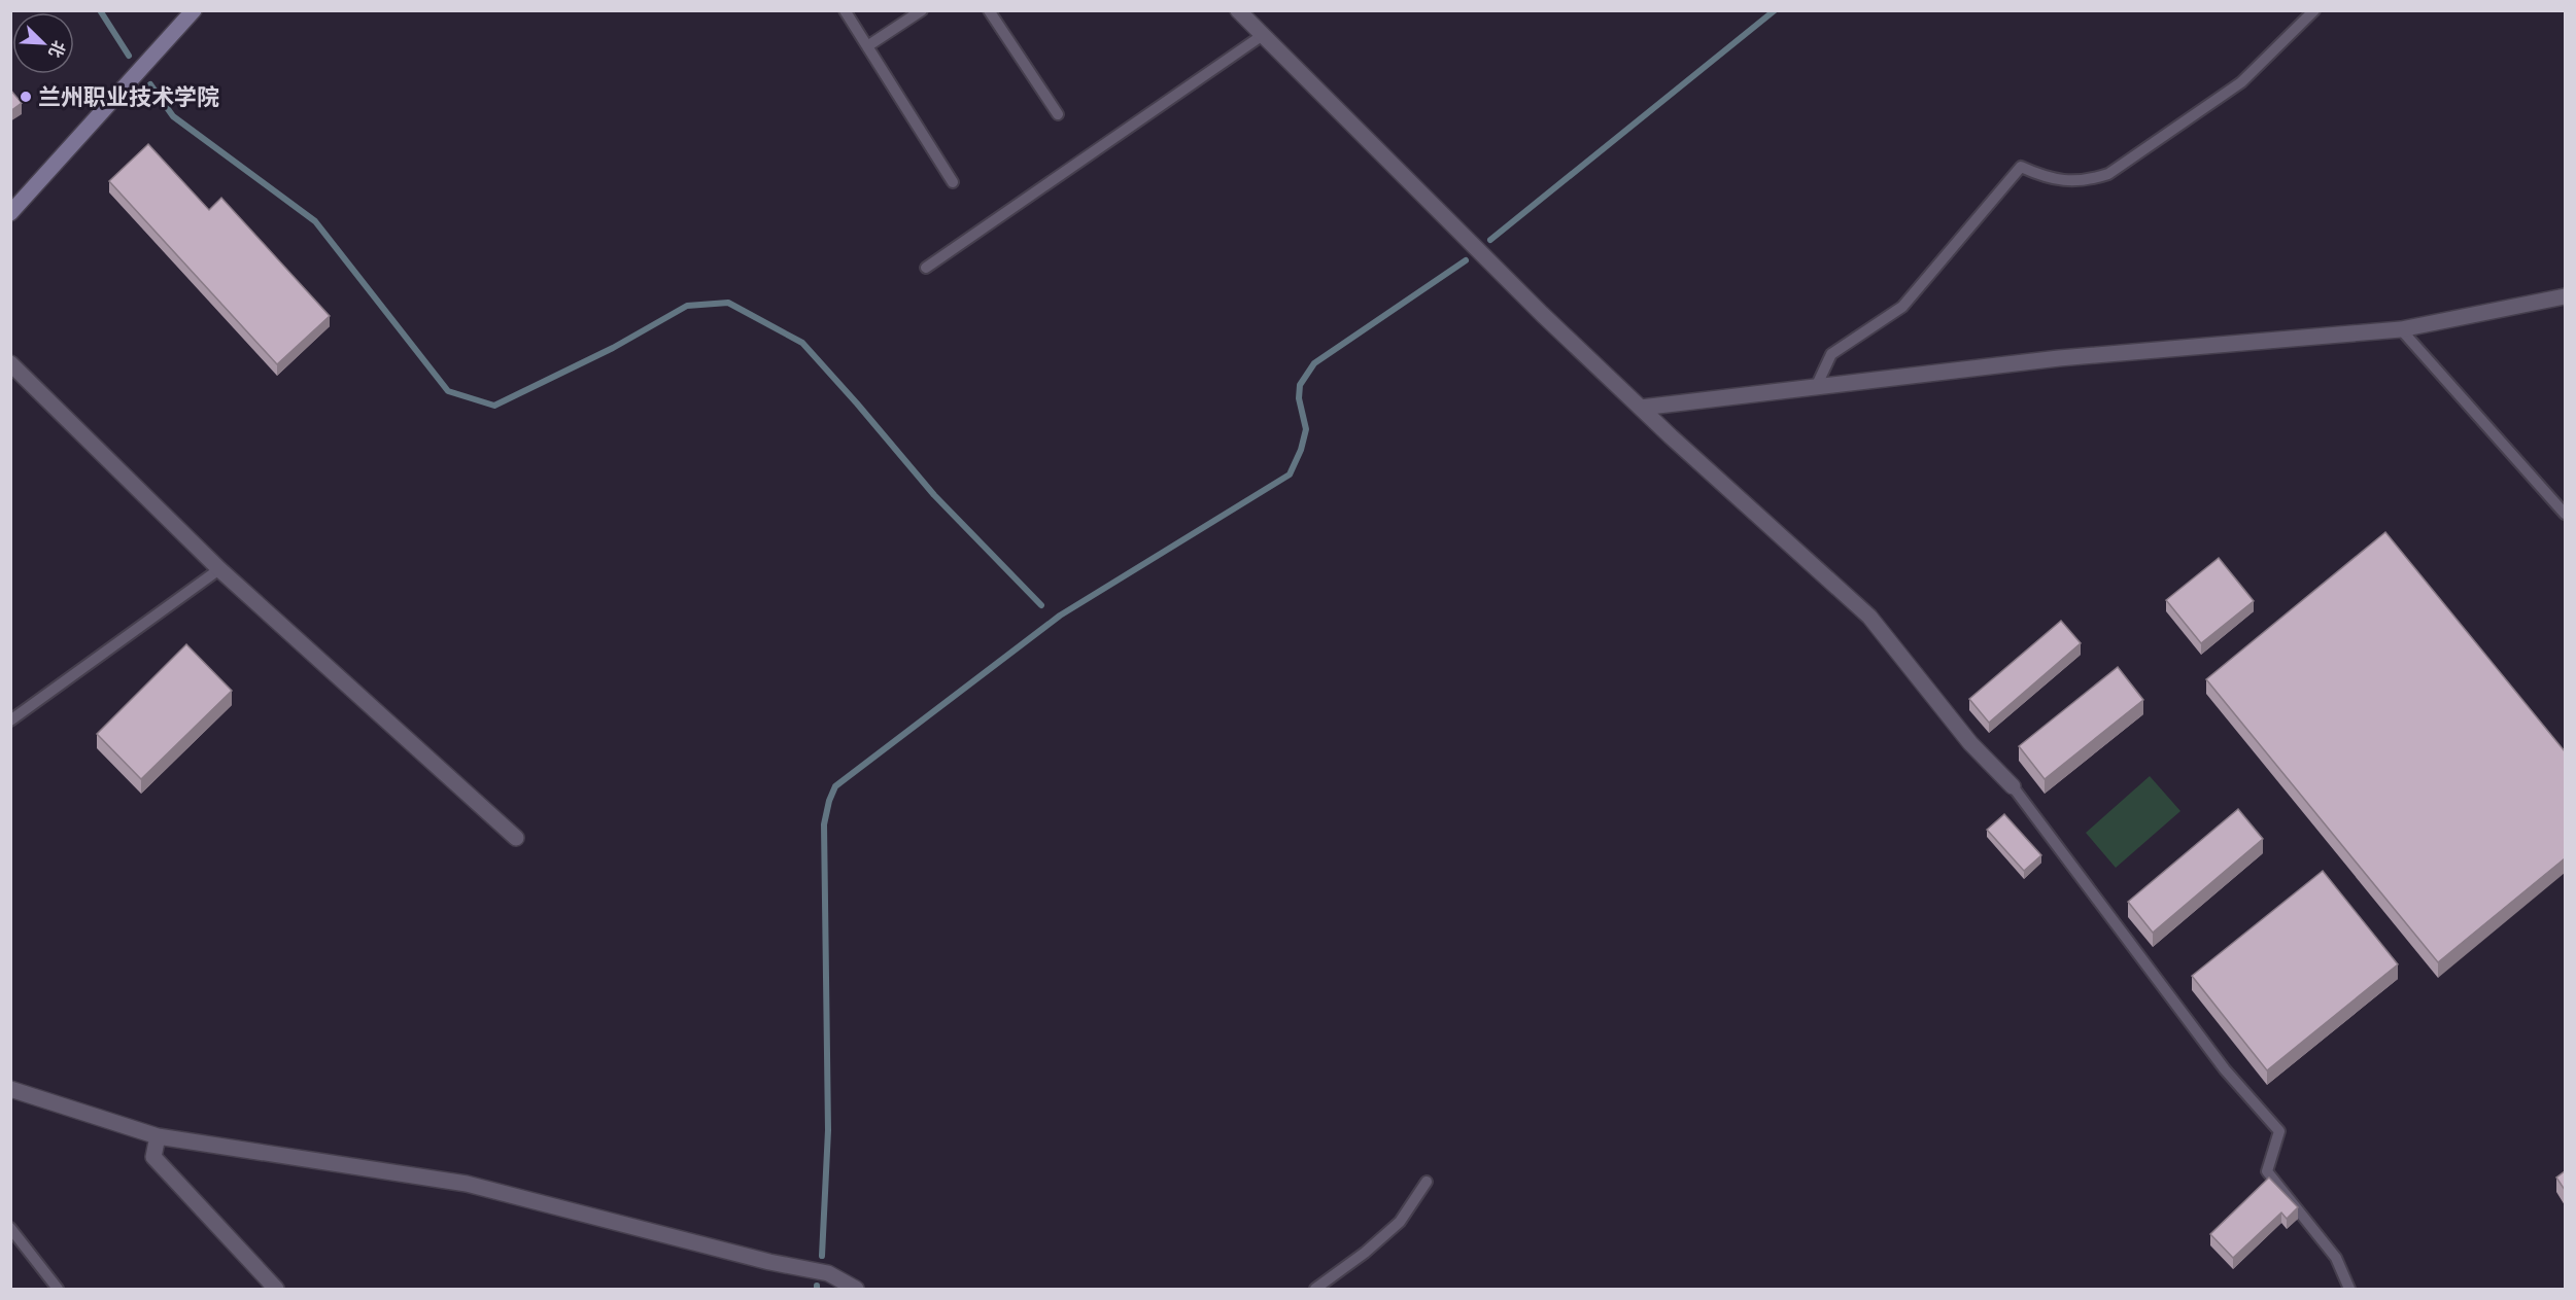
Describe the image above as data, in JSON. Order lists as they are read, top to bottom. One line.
{"places":["兰州职业技术学院"],"north":"bottom right"}
